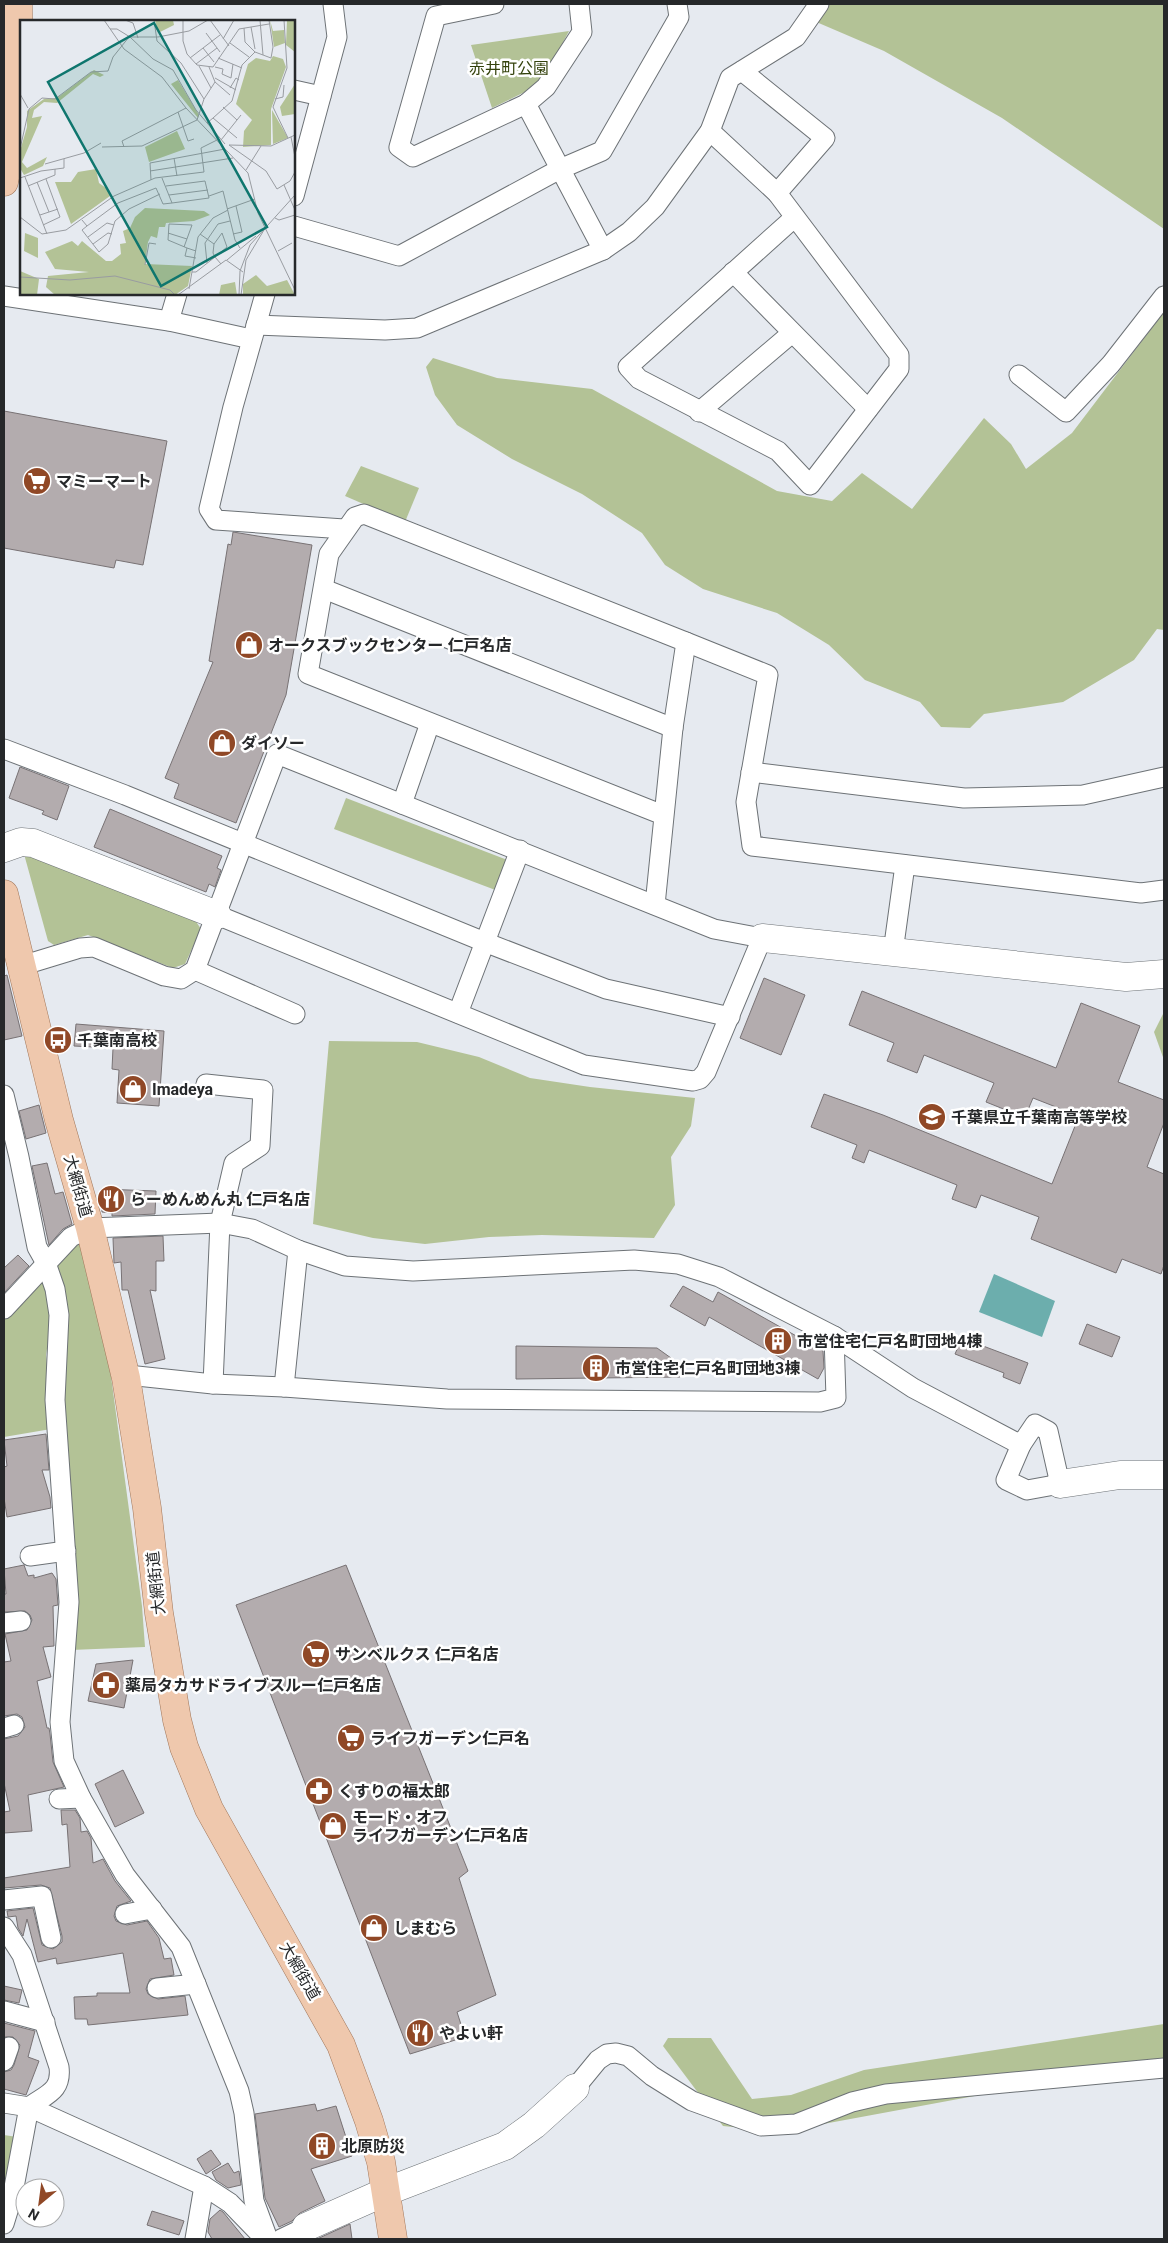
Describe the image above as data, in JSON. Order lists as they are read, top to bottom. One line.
{"streets":{"main road":["大網街道"]},"parks":["赤井町公園"],"places":{"supermarket":["マミーマート","サンベルクス 仁戸名店","ライフガーデン仁戸名"],"shop":["オークスブックセンター 仁戸名店","ダイソー","Imadeya","モード・オフ ライフガーデン仁戸名店","しまむら"],"bus stop":["千葉南高校"],"school or university":["千葉県立千葉南高等学校"],"restaurant":["らーめんめん丸 仁戸名店","やよい軒"],"building":["市営住宅仁戸名町団地4棟","市営住宅仁戸名町団地3棟","北原防災"],"pharmacy":["薬局タカサドライブスルー仁戸名店","くすりの福太郎"]},"north":"bottom left"}
